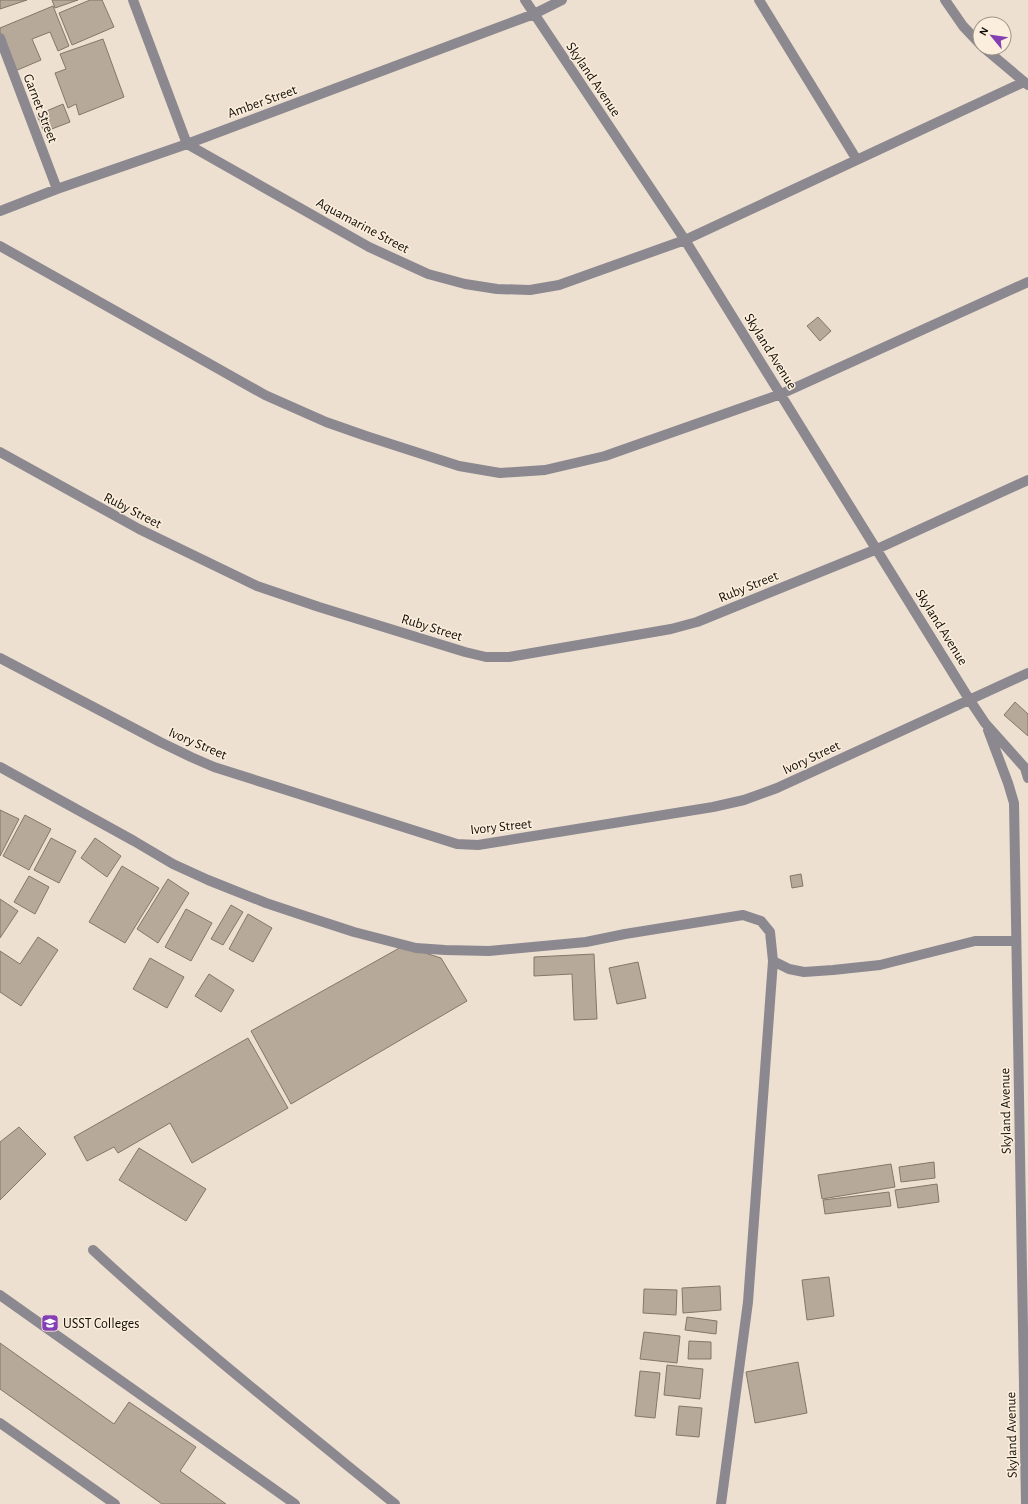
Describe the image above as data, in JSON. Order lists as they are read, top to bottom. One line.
{"streets":{"street":["Skyland Avenue","Amber Street","Garnet Street","Aquamarine Street","Ruby Street","Ivory Street"]},"crossings":[["Skyland Avenue","Amber Street"],["Skyland Avenue","Aquamarine Street"],["Skyland Avenue","Ruby Street"],["Skyland Avenue","Ivory Street"],["Amber Street","Garnet Street"],["Amber Street","Aquamarine Street"]],"places":{"school or university":["USST Colleges"]},"north":"top left"}
